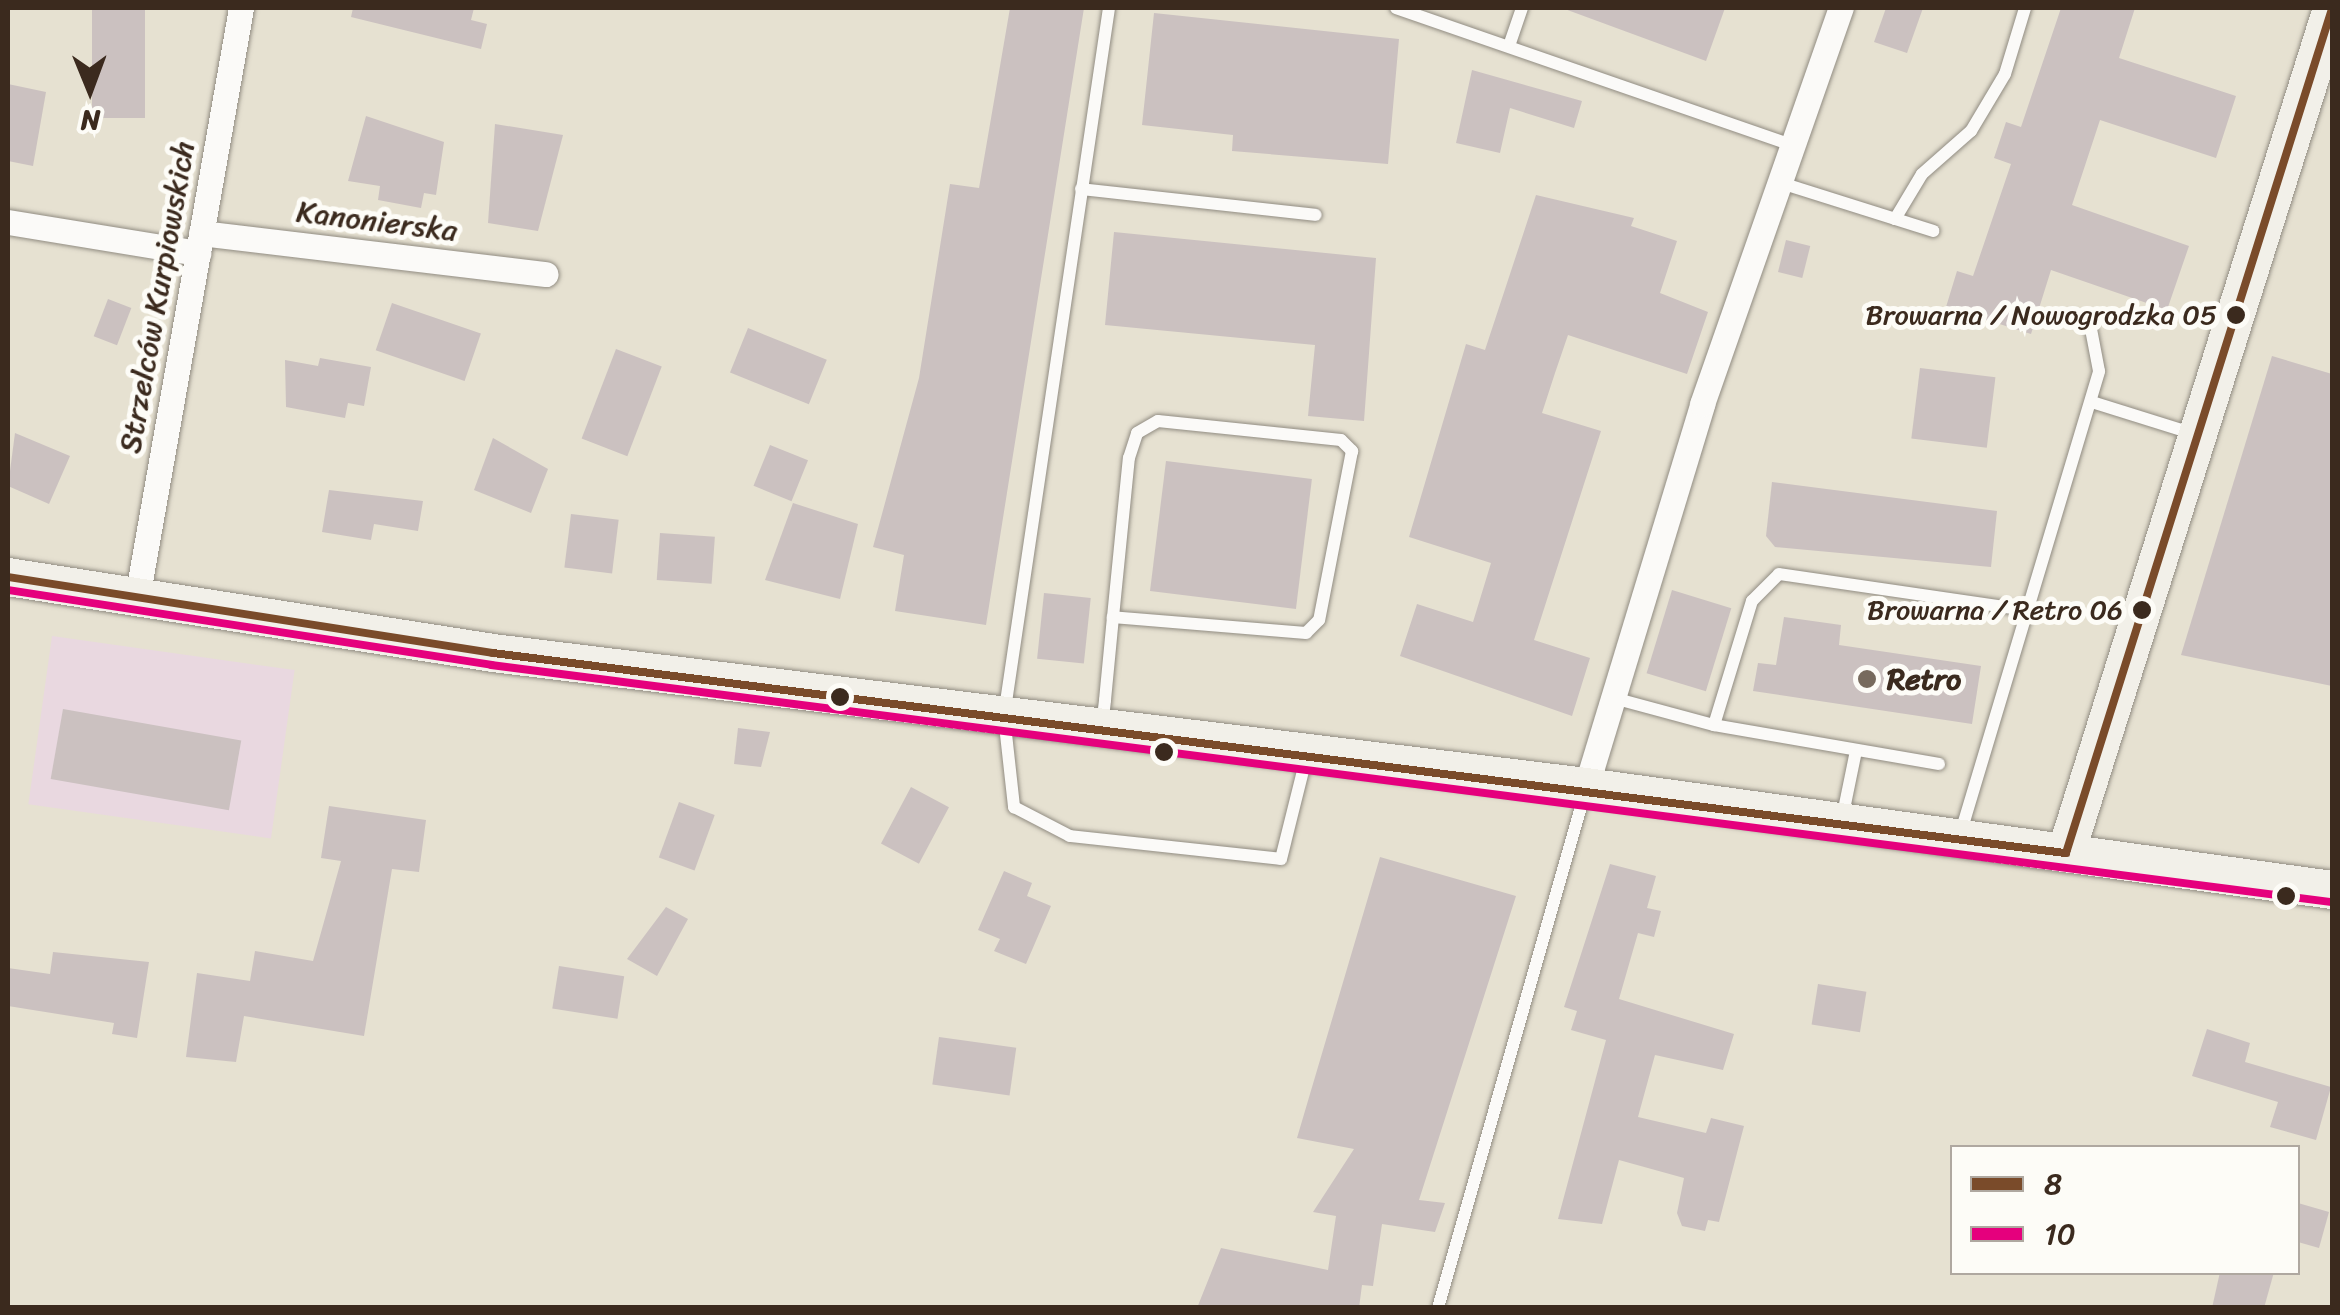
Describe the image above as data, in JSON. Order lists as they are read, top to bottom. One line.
{"streets":{"street":["Kanonierska","Strzelców Kurpiowskich"]},"crossings":[["Kanonierska","Strzelców Kurpiowskich"]],"places":["Browarna / Nowogrodzka 05","Browarna / Retro 06","Retro"],"lines":["transit line 8","transit line 10"],"legend":["8","10"],"north":"bottom"}
